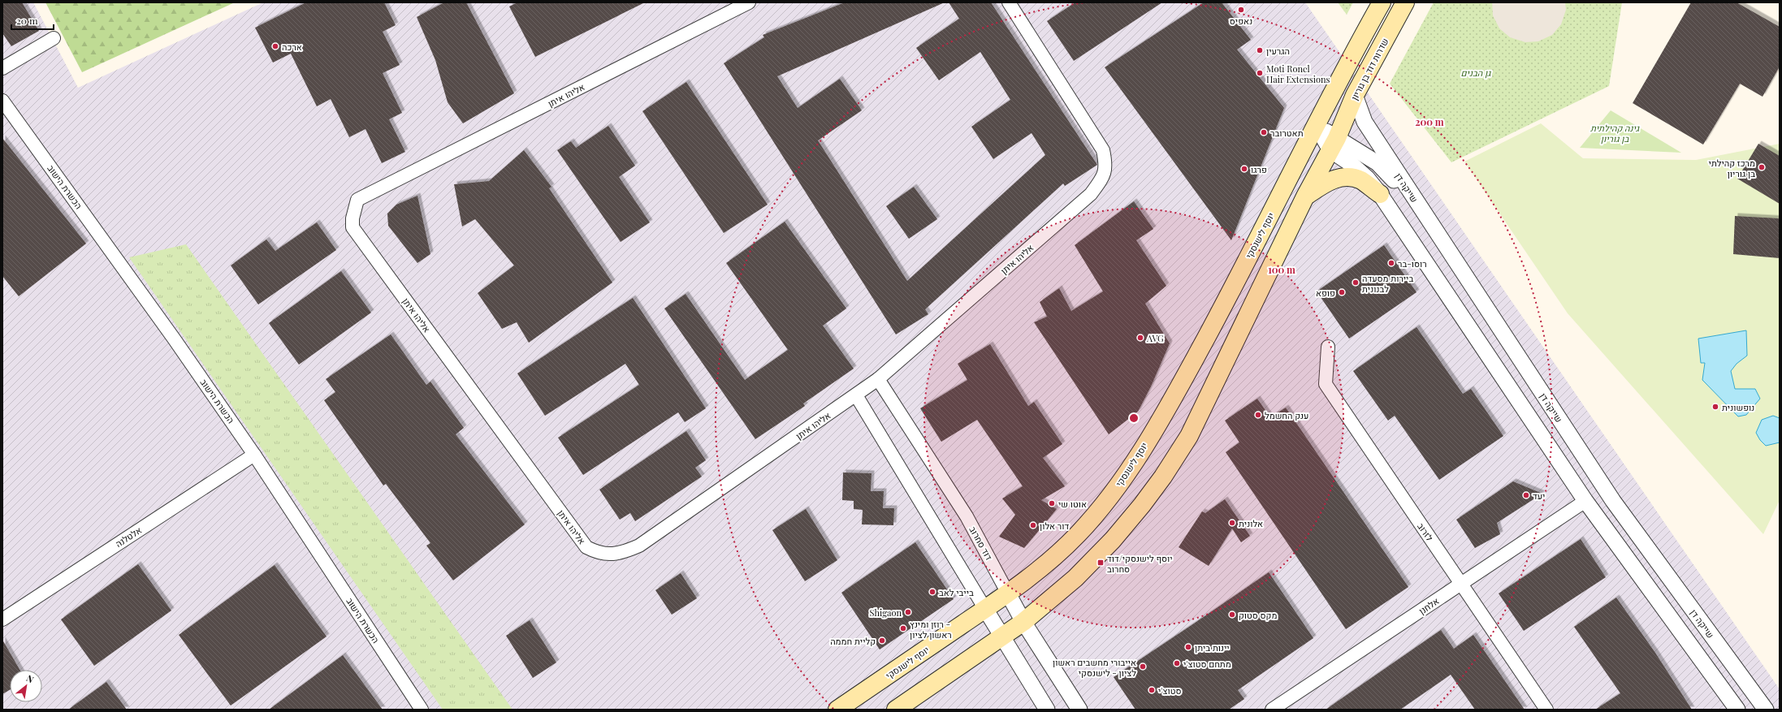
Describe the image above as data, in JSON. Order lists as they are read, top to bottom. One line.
{"streets":{"main road":["שדרות דוד בן גוריון","יוסף לישנסקי"],"street":["אליהו איתן","הכשרת הישוב","שייקה דן","לזרוב","אלטלנה","דוד סחרוב","אלחנן"]},"crossings":[["שדרות דוד בן גוריון","שייקה דן"],["אליהו איתן","דוד סחרוב"],["הכשרת הישוב","אלטלנה"],["יוסף לישנסקי","דוד סחרוב"],["לזרוב","אלחנן"]],"parks":["גן הבנים","גינה קהילתית בן גוריון"],"places":{"other":["נאפיס","ארכה","הגרעין","Moti Ronel Hair Extensions","תאטרובר","מרכז קהילתי בן גוריון","פרגו","רוסו-בר","ביירות מסעדה לבנונית","פופא","AVG","נופשונית","ענק החשמל","יעד","אוטו שי","אלונית","דור אלון","בייבי לאב","Shigaon","מקס סטוק","רוזן ומינץ - ראשון לציון","קליית חממה","יינות ביתן","מתחם סטוצ'י","אייבורי מחשבים ראשון לציון - לישנסקי","סטוצ'י"],"transit":["יוסף לישנסקי/דוד סחרוב"]},"scale_bar":"20 m","north":"top right","rings":["200 m","100 m"]}
